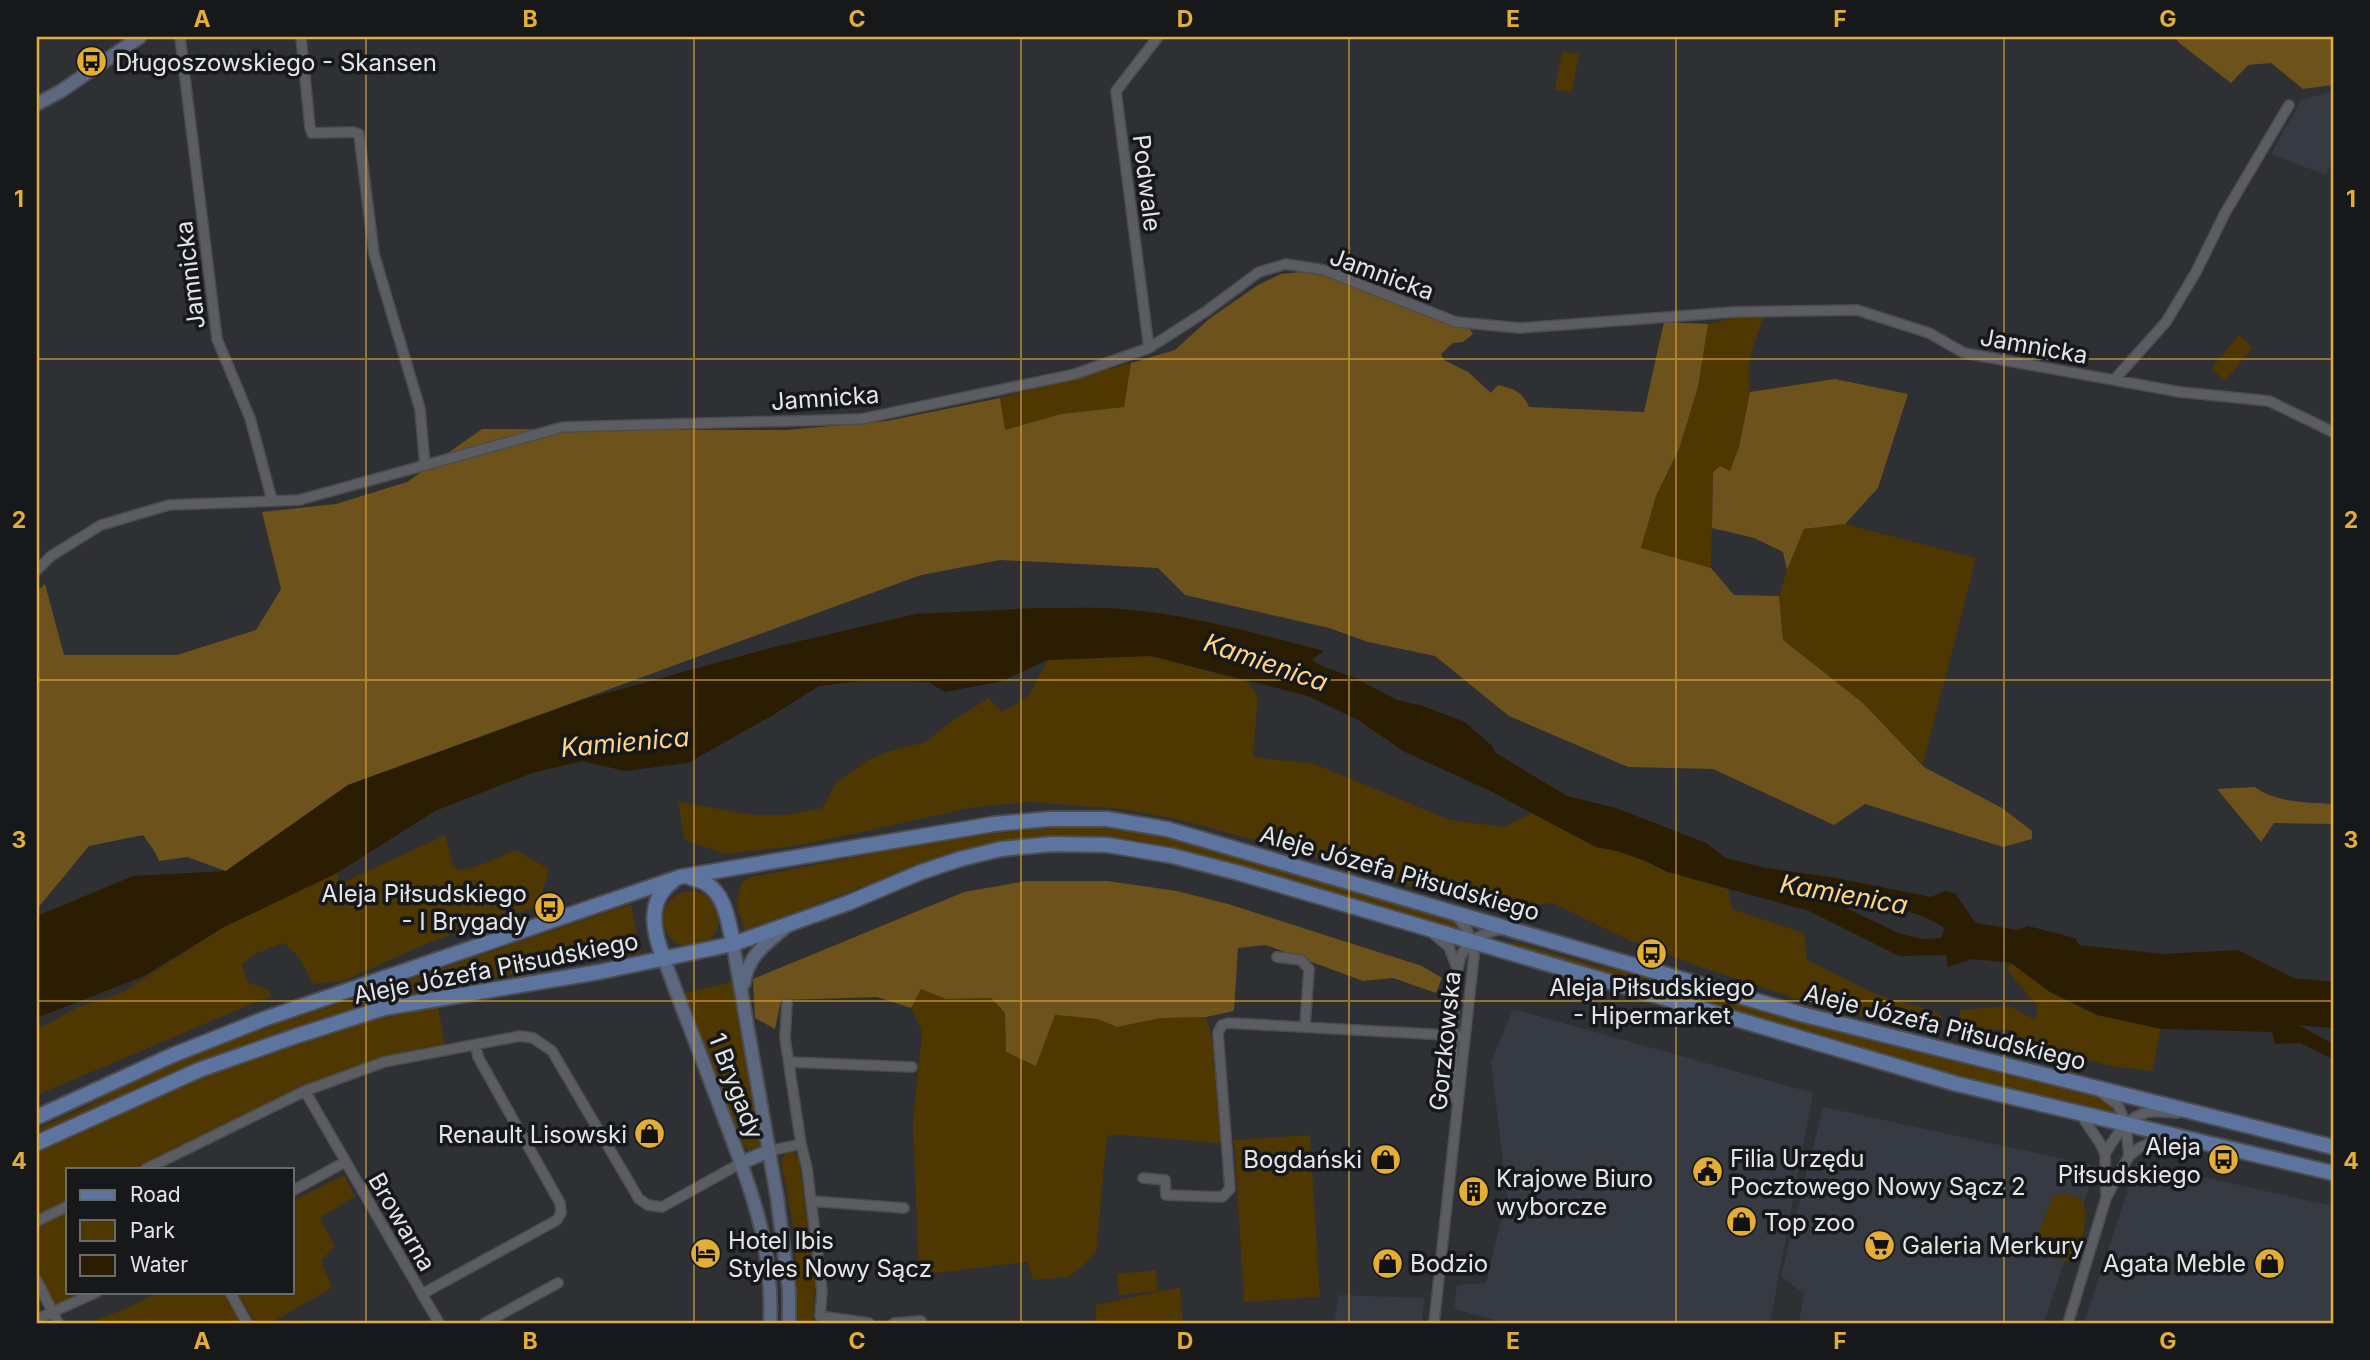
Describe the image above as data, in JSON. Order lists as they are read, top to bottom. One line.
{"streets":{"main road":["Aleje Józefa Piłsudskiego","1 Brygady"],"street":["Podwale","Jamnicka","Gorzkowska","Browarna"]},"crossings":[["Podwale","Jamnicka"],["Aleje Józefa Piłsudskiego","Gorzkowska"],["Aleje Józefa Piłsudskiego","1 Brygady"]],"water":["Kamienica"],"places":{"bus stop":["Długoszowskiego - Skansen","Aleja Piłsudskiego - I Brygady","Aleja Piłsudskiego - Hipermarket","Aleja Piłsudskiego"],"shop":["Renault Lisowski","Bogdański","Top zoo","Bodzio","Agata Meble"],"public building":["Filia Urzędu Pocztowego Nowy Sącz 2"],"building":["Krajowe Biuro wyborcze"],"supermarket":["Galeria Merkury"],"hotel":["Hotel Ibis Styles Nowy Sącz"]},"legend":["Road","Park","Water"],"grid":{"columns":["A","B","C","D","E","F","G"],"rows":["1","2","3","4"]}}
